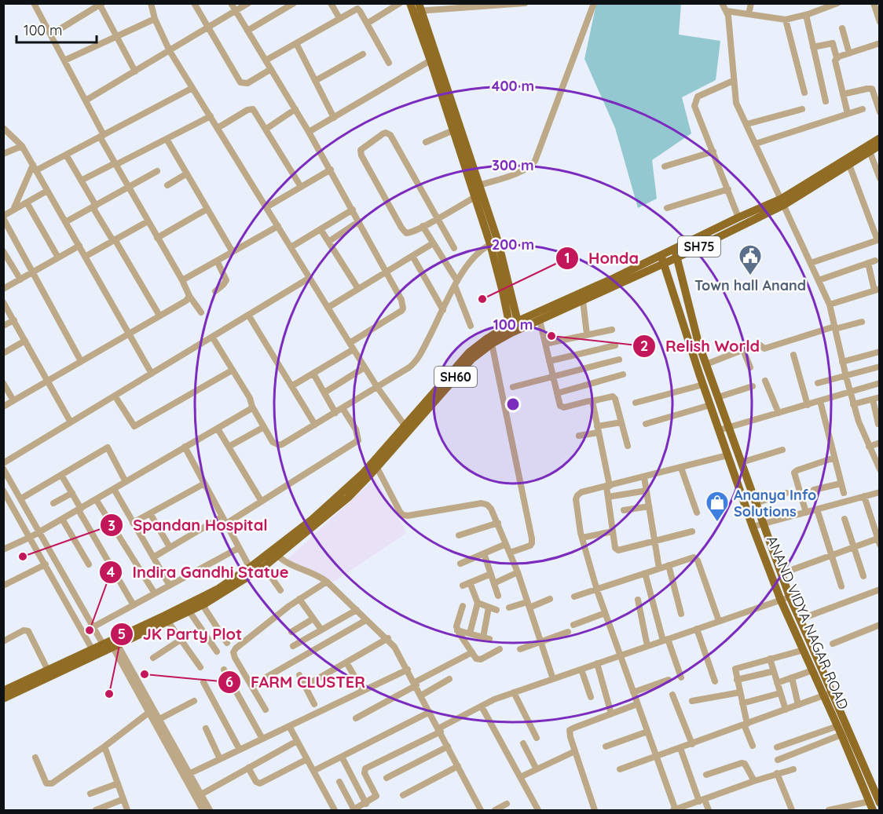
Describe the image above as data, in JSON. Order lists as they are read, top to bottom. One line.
{"streets":{"main road":["SH75","SH60","ANAND VIDYA NAGAR ROAD"]},"crossings":[["SH75","SH60"],["SH75","ANAND VIDYA NAGAR ROAD"]],"places":{"public building":["Town hall Anand"],"other":["Honda","Relish World","Spandan Hospital","Indira Gandhi Statue","FARM CLUSTER","JK Party Plot"],"shop":["Ananya Info Solutions"]},"scale_bar":"100 m","rings":["400 m","300 m","200 m","100 m"]}
